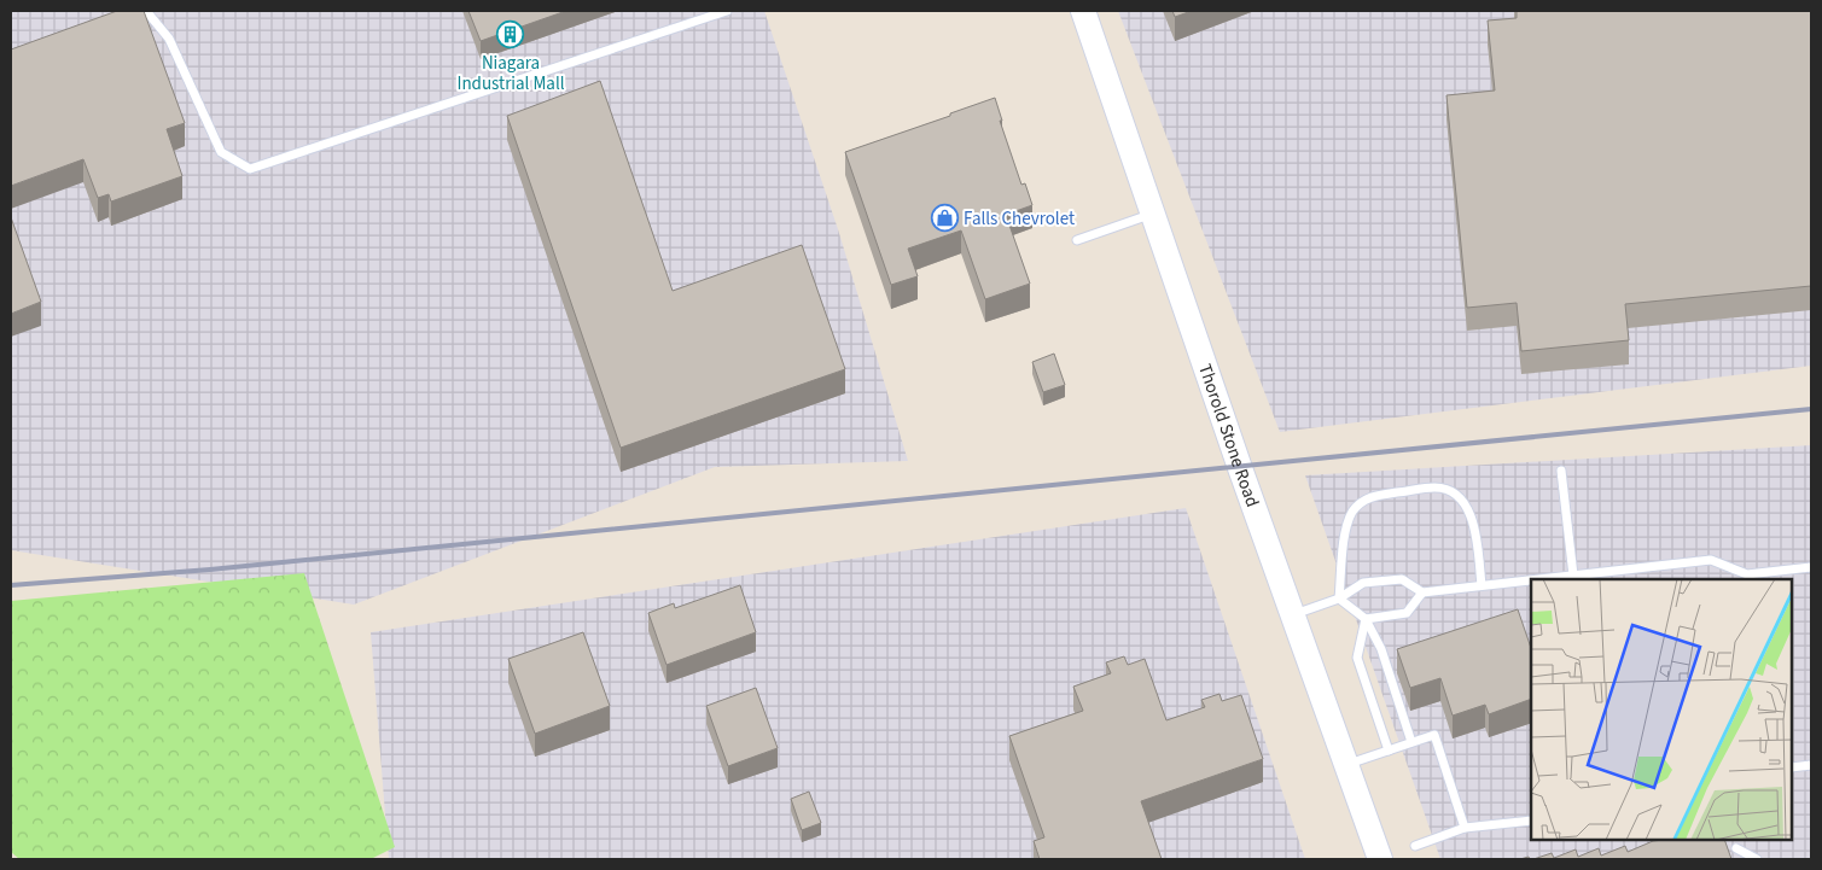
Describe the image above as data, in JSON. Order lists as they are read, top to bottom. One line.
{"streets":{"main road":["Thorold Stone Road"]},"places":{"building":["Niagara Industrial Mall"],"shop":["Falls Chevrolet"]}}
